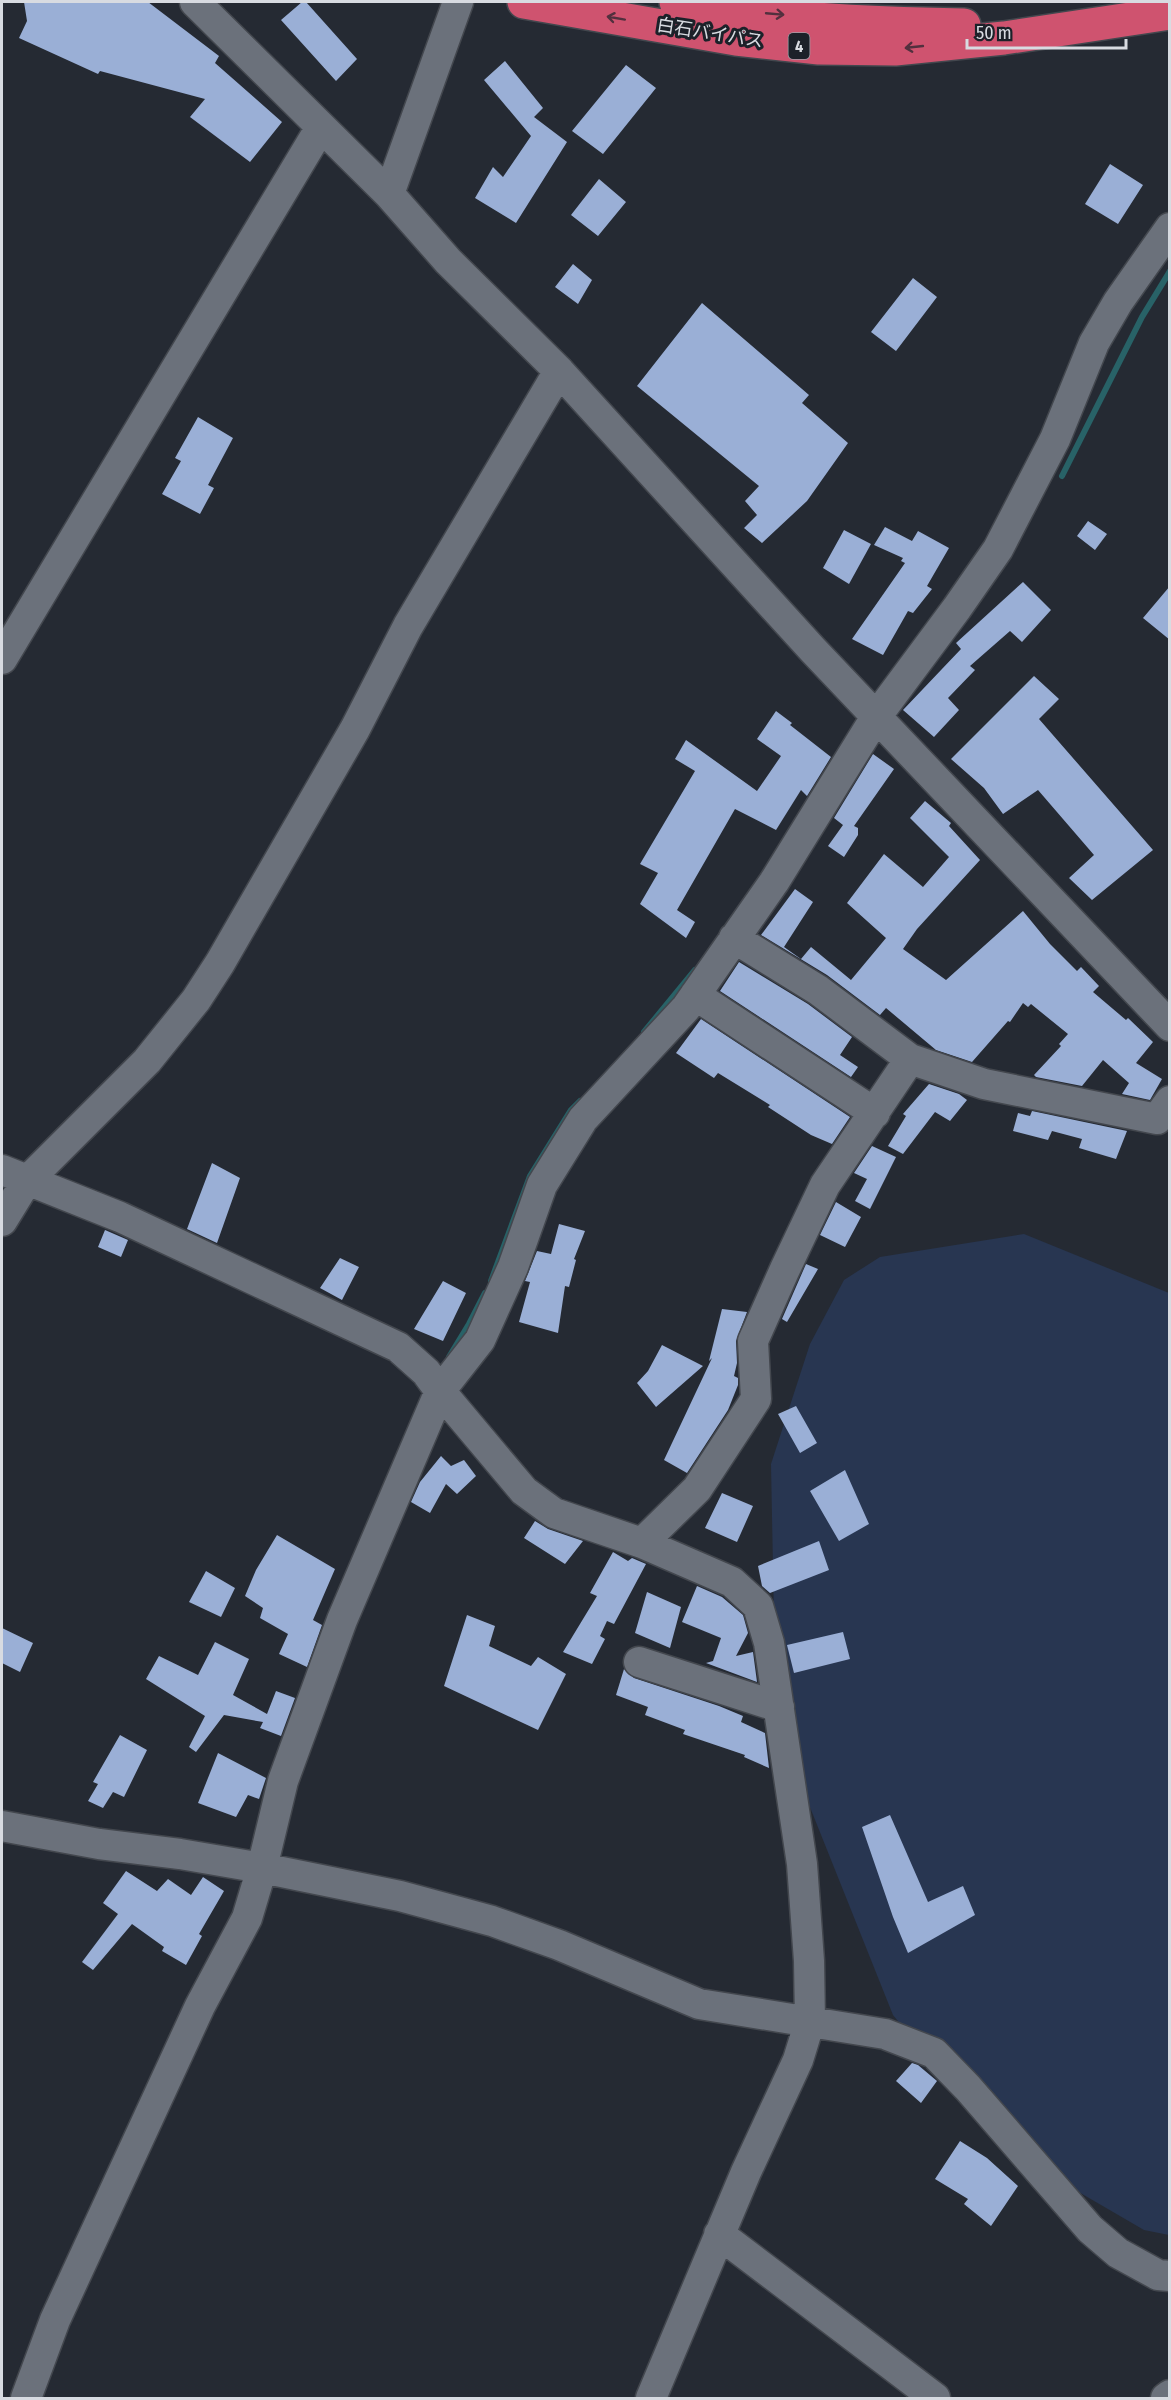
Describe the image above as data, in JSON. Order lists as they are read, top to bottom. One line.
{"streets":{"highway":["白石バイパス","4"]},"scale_bar":"50 m"}
